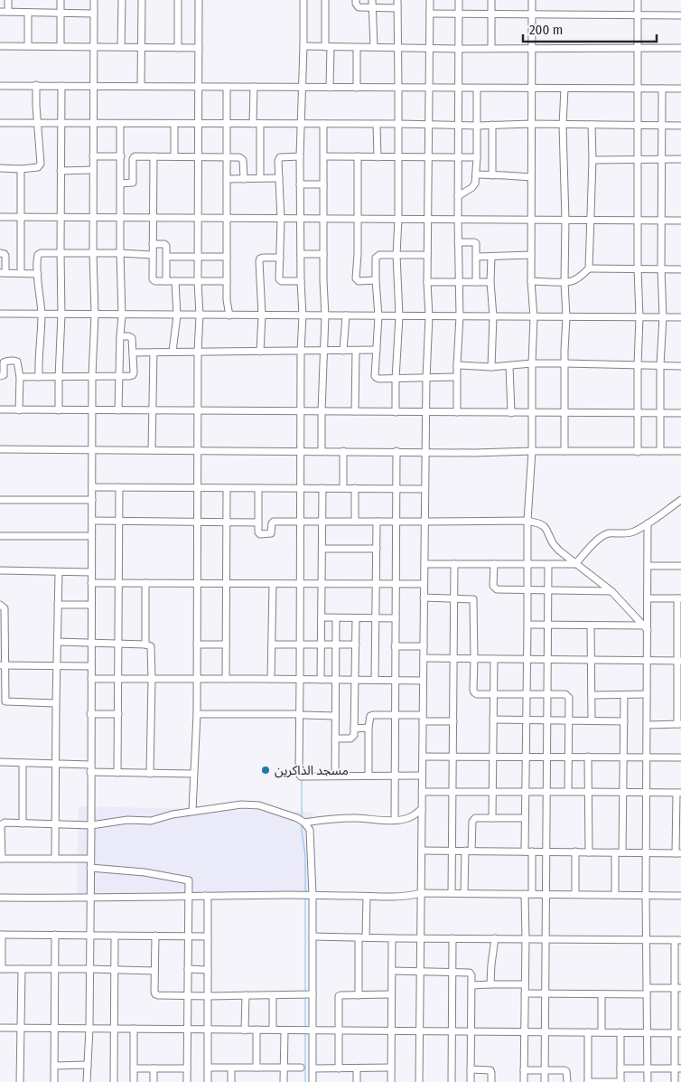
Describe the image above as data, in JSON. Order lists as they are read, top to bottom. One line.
{"places":["مسجد الذاكرين"],"scale_bar":"200 m"}
